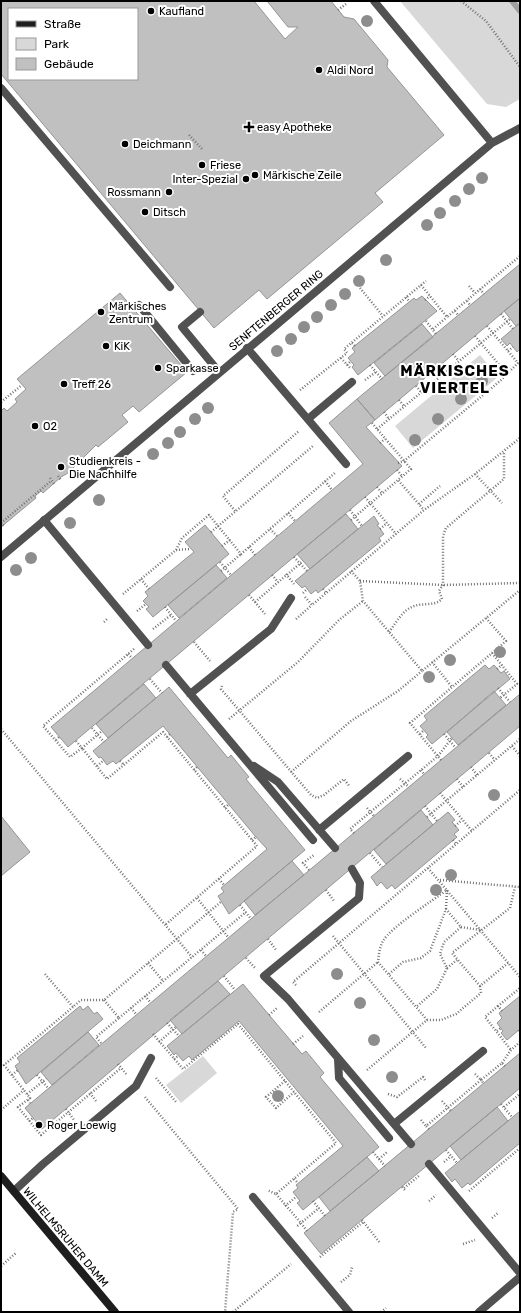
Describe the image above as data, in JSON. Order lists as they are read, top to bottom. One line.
{"streets":{"main road":["WILHELMSRUHER DAMM"],"street":["SENFTENBERGER RING"]},"districts":["MÄRKISCHES VIERTEL"],"places":{"other":["Kaufland","Aldi Nord","Deichmann","Friese","Märkische Zeile","Inter-Spezial","Rossmann","Ditsch","Märkisches Zentrum","KiK","Sparkasse","Treff 26","O2","Studienkreis - Die Nachhilfe","Roger Loewig"],"health":["easy Apotheke"]},"legend":["Straße","Park","Gebäude"]}
